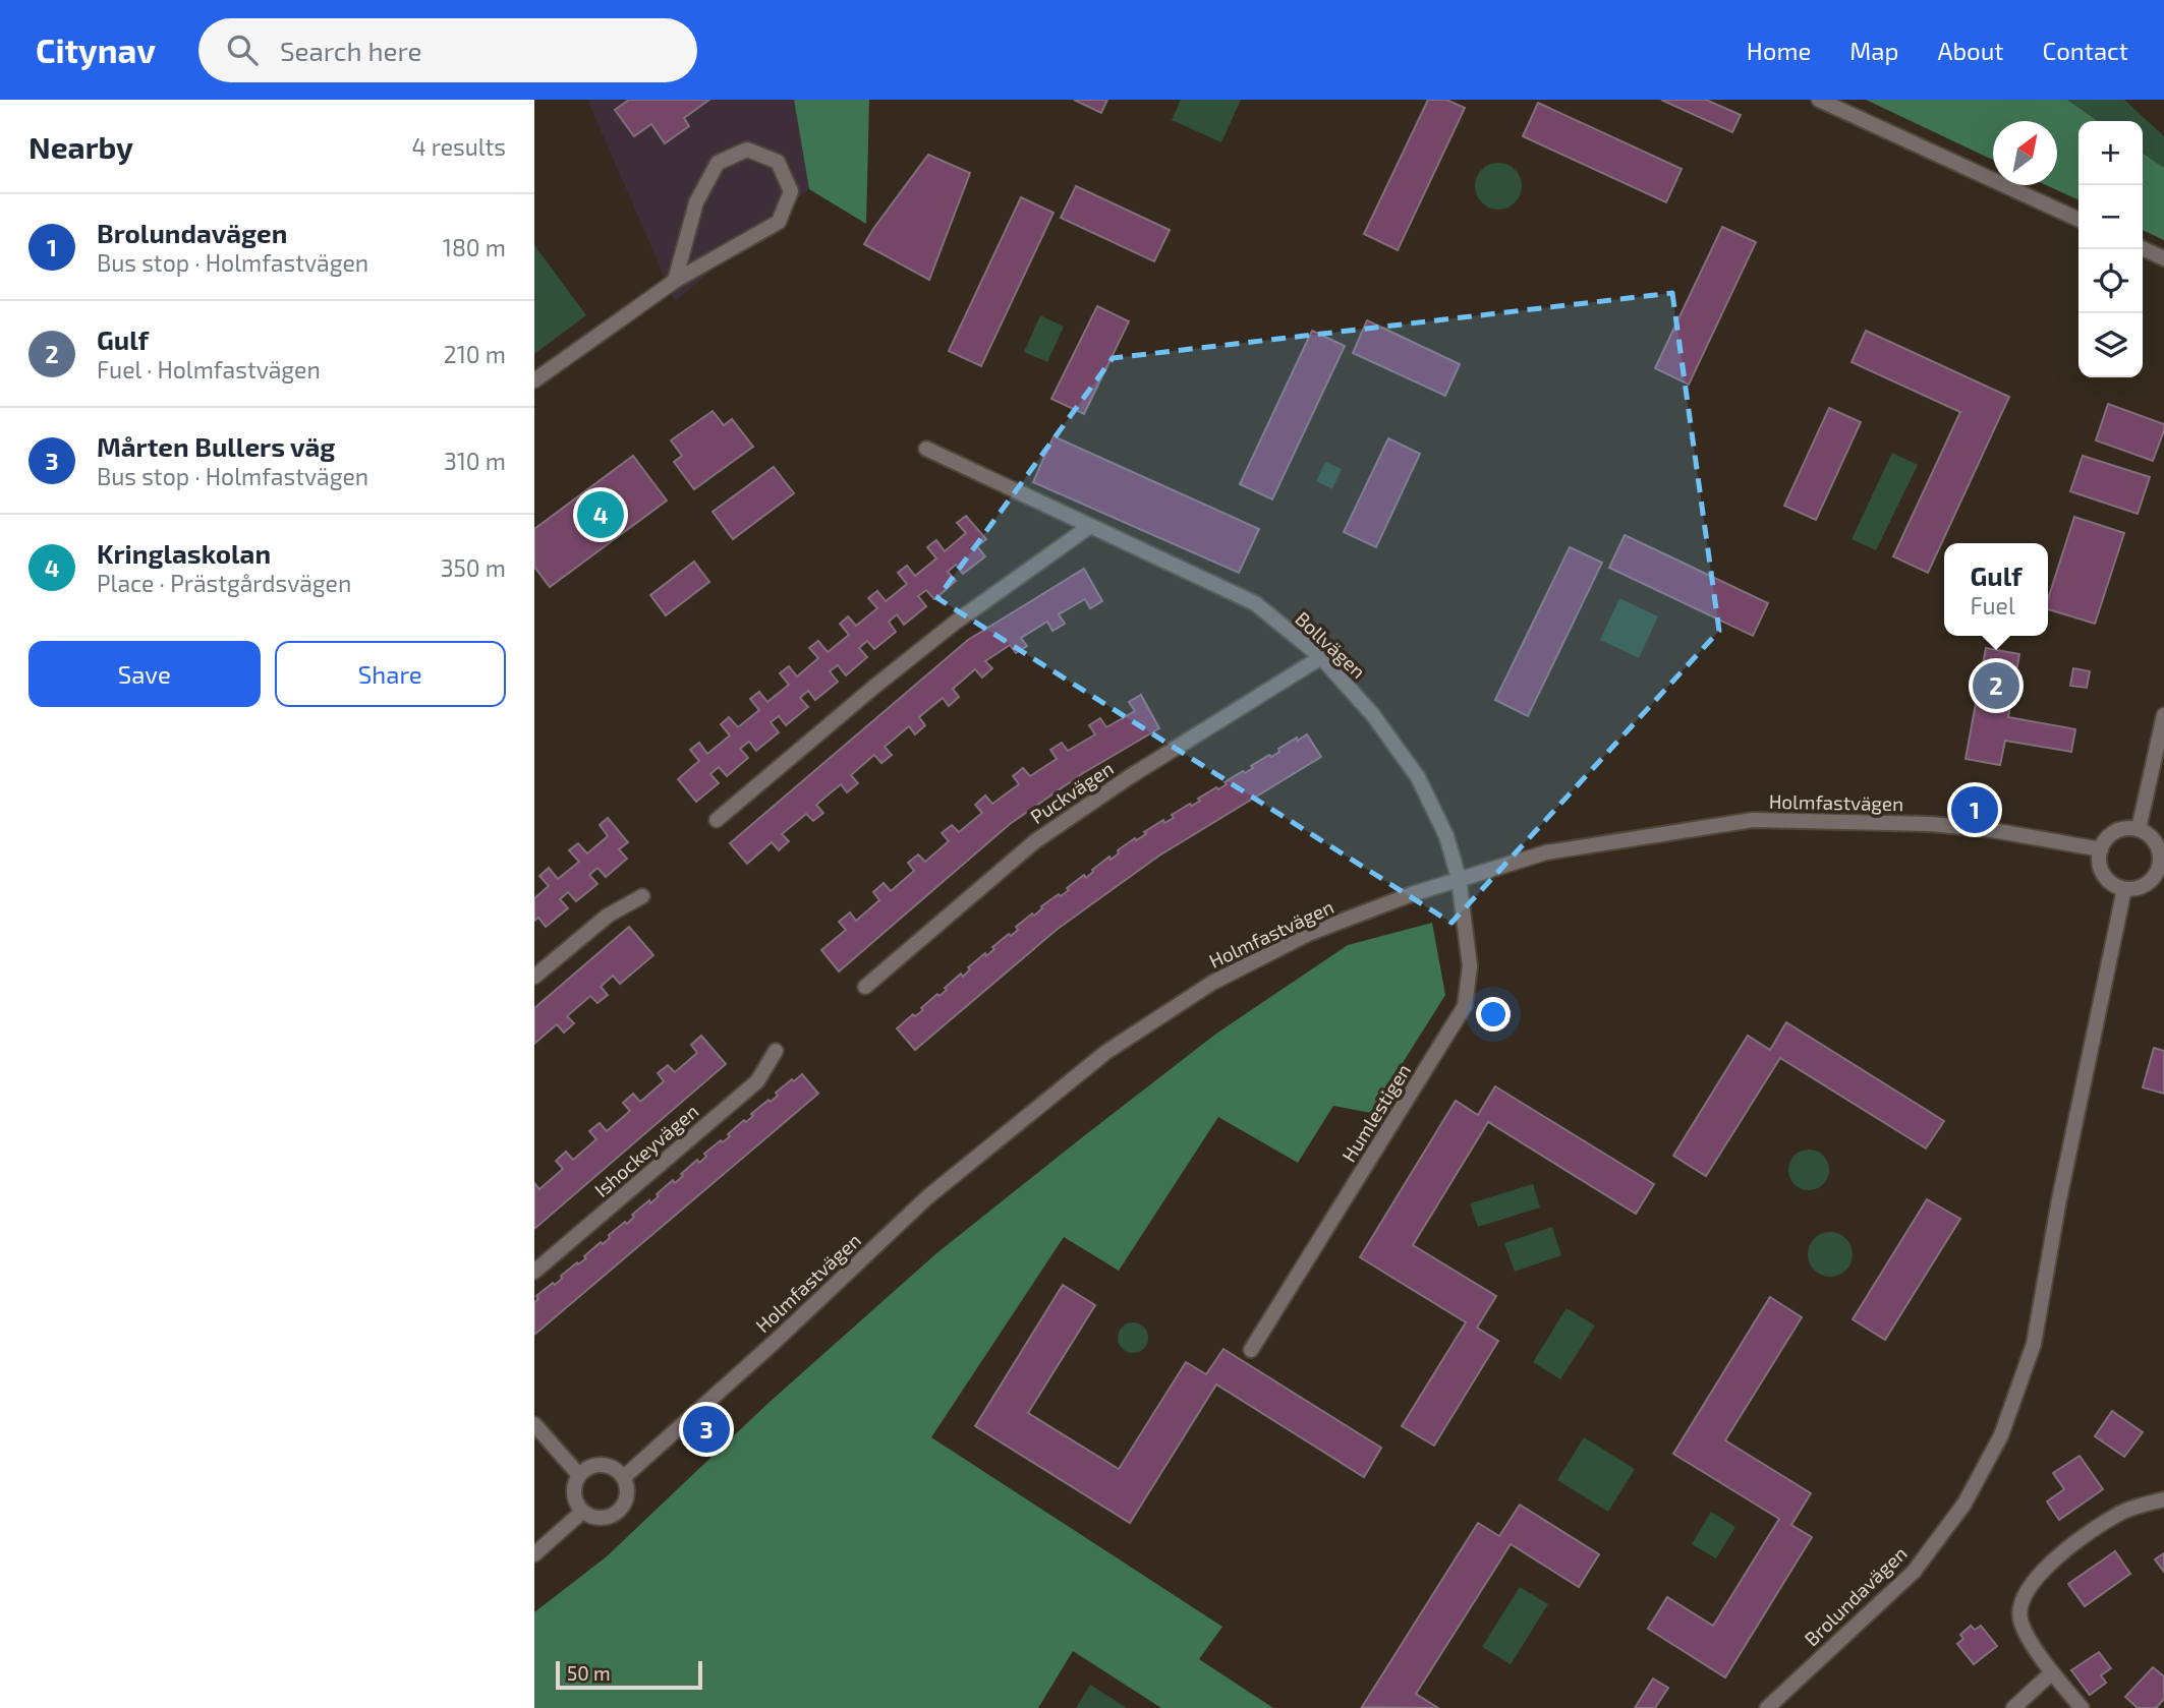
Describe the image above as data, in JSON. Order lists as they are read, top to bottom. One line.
{"streets":{"street":["Bollvägen","Puckvägen","Holmfastvägen","Humlestigen","Ishockeyvägen","Brolundavägen"]},"crossings":[["Bollvägen","Puckvägen"],["Bollvägen","Holmfastvägen"],["Bollvägen","Humlestigen"],["Holmfastvägen","Humlestigen"],["Holmfastvägen","Brolundavägen"]],"scale_bar":"50 m","north":"top right","page":{"header":"Citynav","search":"Search here","nav":["Home","Map","About","Contact"],"heading":["Nearby","4 results"],"map_buttons":["+","−"],"list":[{"mark":"1","name":"Brolundavägen","note":"Bus stop · Holmfastvägen","value":"180 m"},{"mark":"2","name":"Gulf","note":"Fuel · Holmfastvägen","value":"210 m"},{"mark":"3","name":"Mårten Bullers väg","note":"Bus stop · Holmfastvägen","value":"310 m"},{"mark":"4","name":"Kringlaskolan","note":"Place · Prästgårdsvägen","value":"350 m"}],"pins":["4","2","1","3"],"popup":["Gulf","Fuel"],"buttons":["Save","Share"],"scale":"50 m"}}
